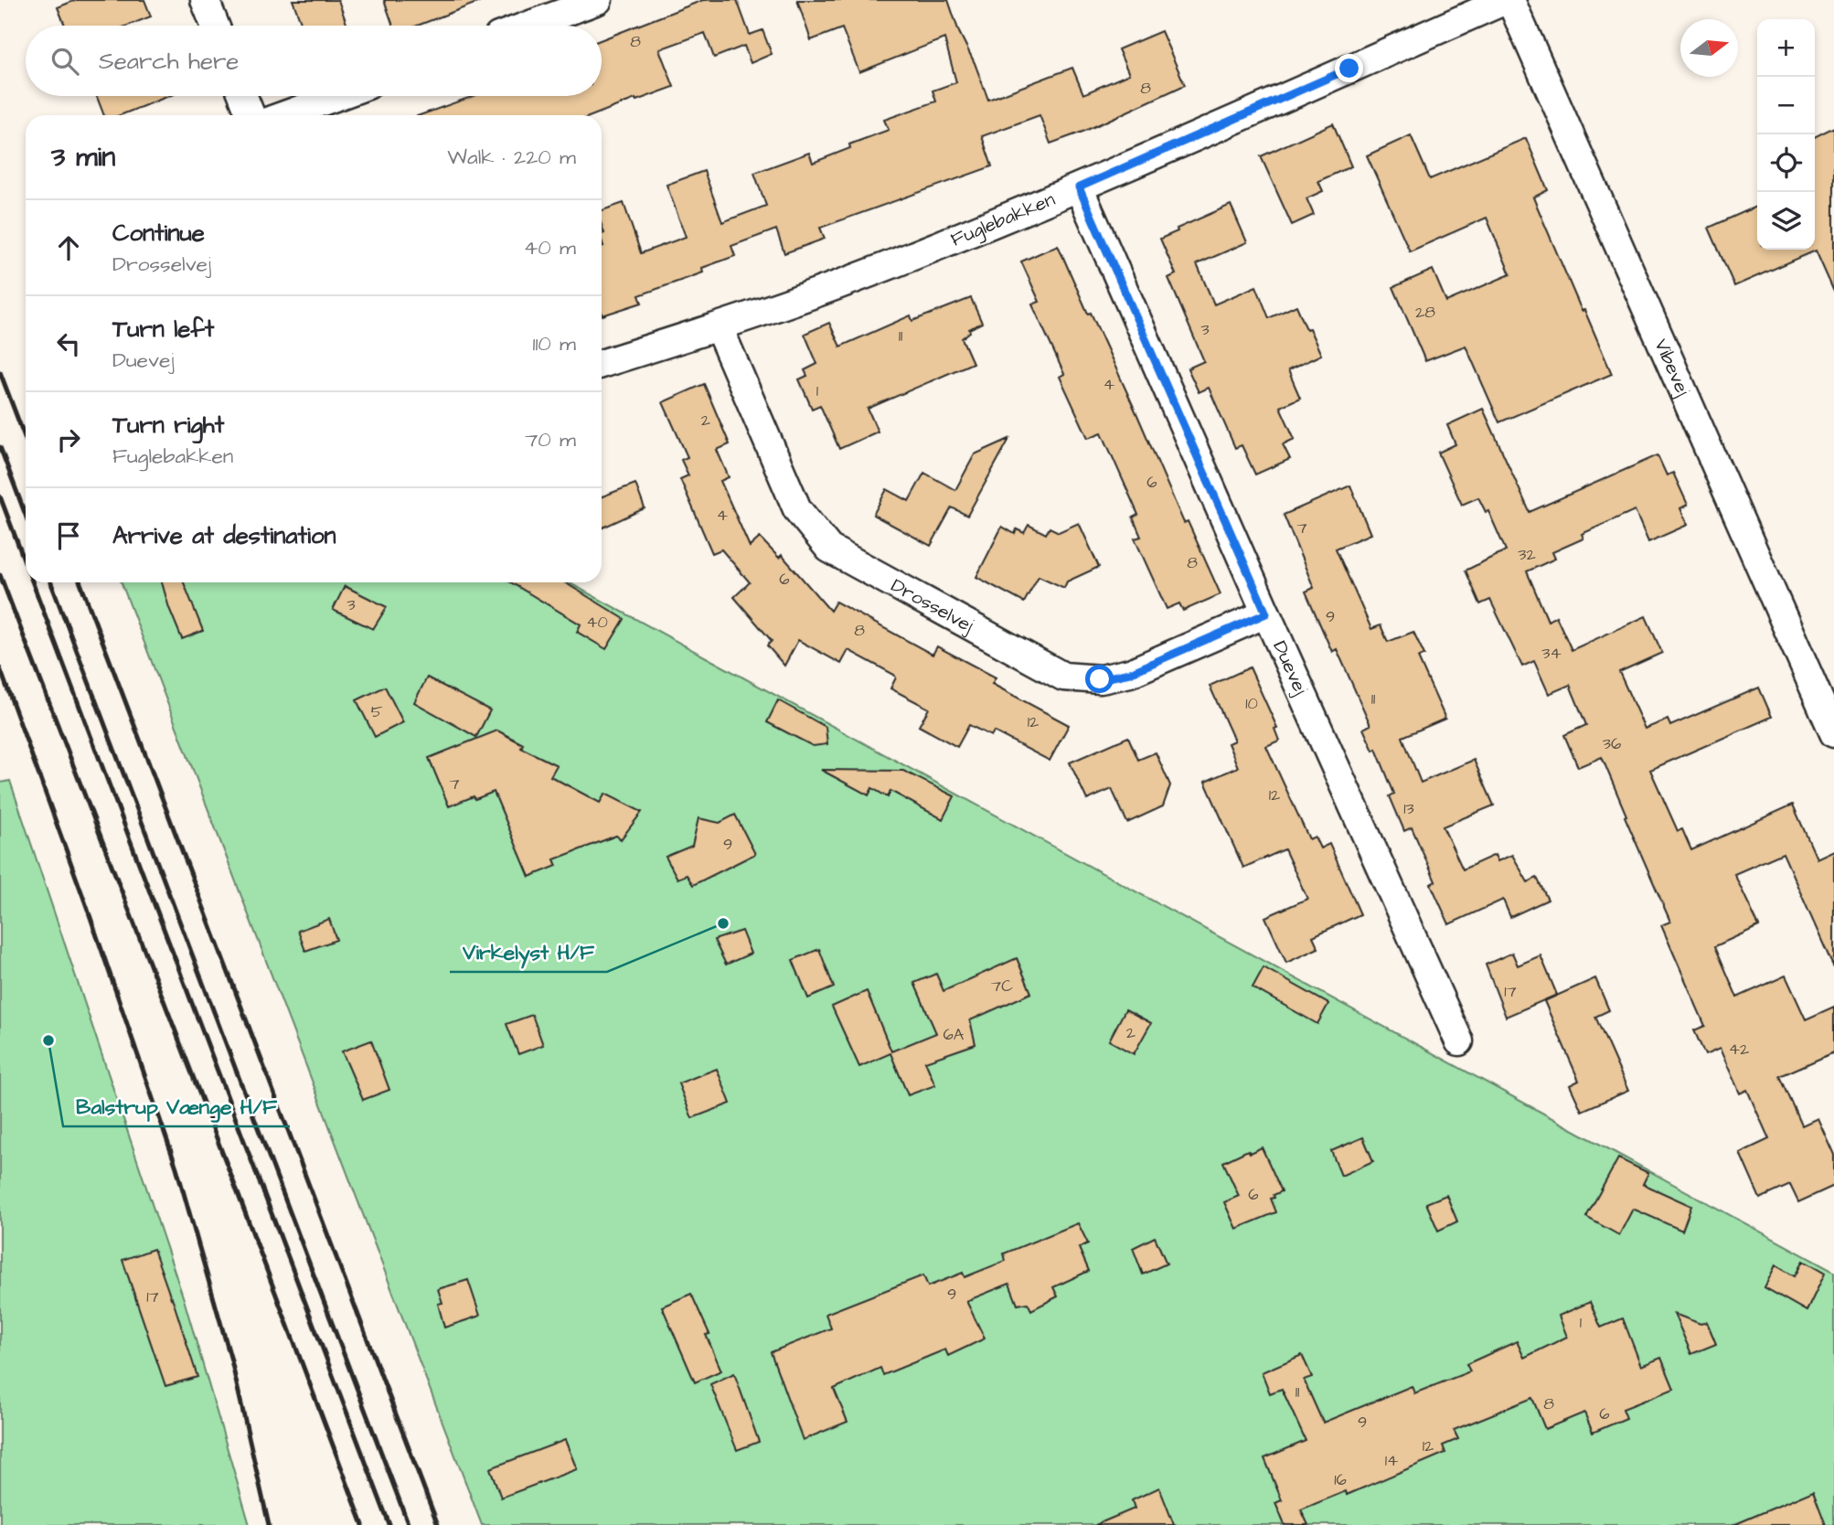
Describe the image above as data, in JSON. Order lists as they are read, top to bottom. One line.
{"streets":{"street":["Fuglebakken","Vibevej","Drosselvej","Duevej"]},"crossings":[["Fuglebakken","Vibevej"],["Fuglebakken","Drosselvej"],["Fuglebakken","Duevej"],["Drosselvej","Duevej"]],"places":["Virkelyst H/F","Balstrup Vænge H/F"],"house_numbers":["8","8","28","3","11","4","1","2","6","4","7","32","8","6","3","9","40","8","34","11","10","5","12","36","7","12","13","9","7C","17","2","6A","42","6","9","17","1","11","8","6","9","12","14","16"],"north":"right","page":{"map_buttons":["+","−"],"search":"Search here","heading":["3 min","Walk · 220 m"],"list":[["Continue","Drosselvej","40 m"],["Turn left","Duevej","110 m"],["Turn right","Fuglebakken","70 m"],"Arrive at destination"]}}
